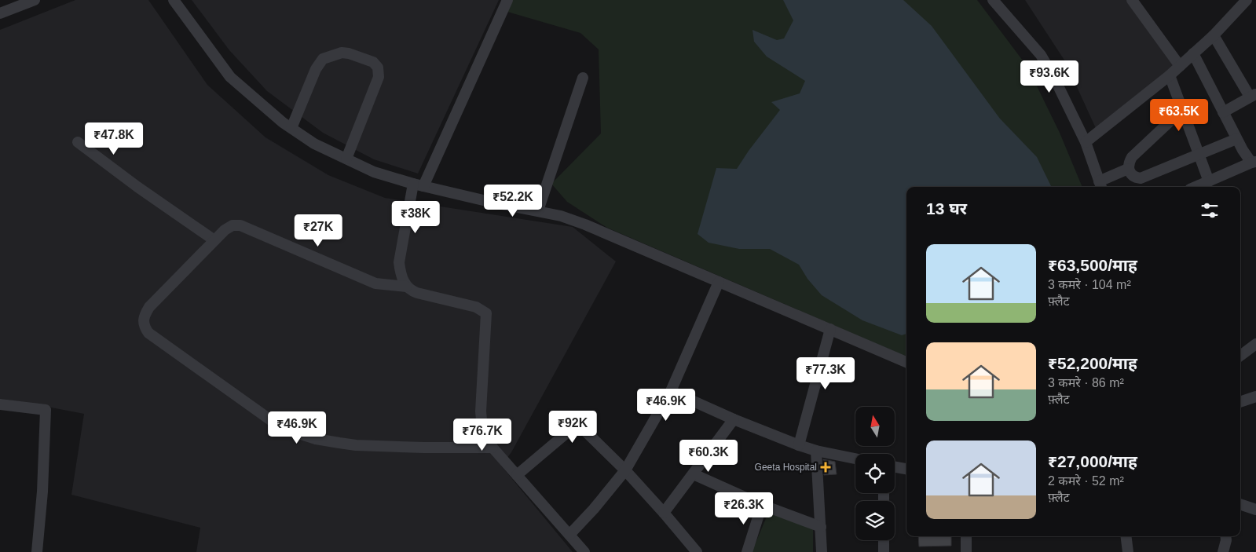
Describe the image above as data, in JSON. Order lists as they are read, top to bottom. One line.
{"places":{"health":["Geeta Hospital"]},"north":"top","page":{"price":["₹93.6K","₹63.5K","₹47.8K","₹52.2K","₹38K","₹27K","₹77.3K","₹46.9K","₹92K","₹46.9K","₹76.7K","₹60.3K","₹26.3K"],"heading":"13 घर","list":[{"name":"₹63,500/माह","note":"3 कमरे · 104 m² · फ़्लैट"},{"name":"₹52,200/माह","note":"3 कमरे · 86 m² · फ़्लैट"},{"name":"₹27,000/माह","note":"2 कमरे · 52 m² · फ़्लैट"}]}}
